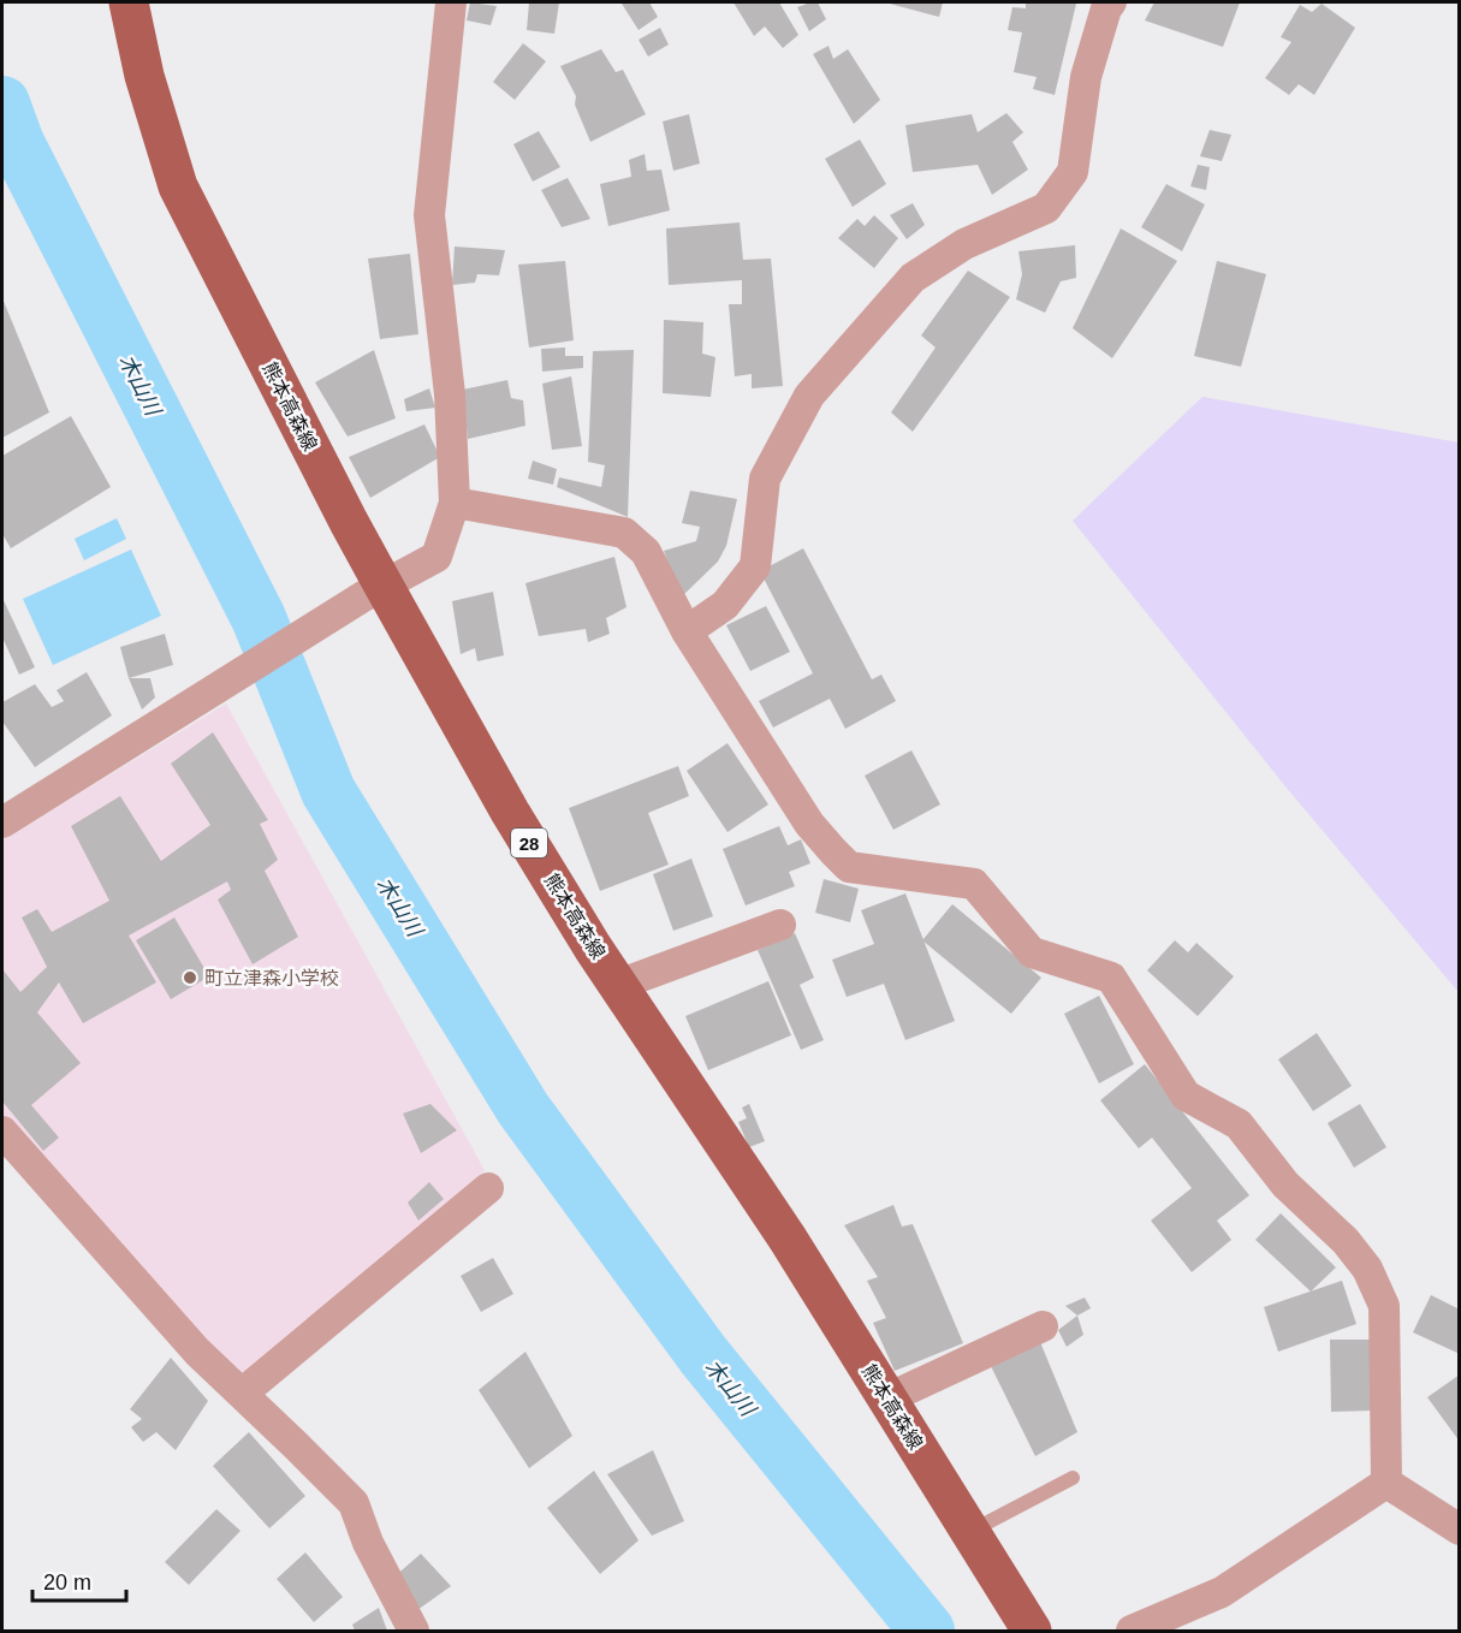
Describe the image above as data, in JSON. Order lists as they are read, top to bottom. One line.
{"streets":{"main road":["熊本高森線","28"]},"water":["木山川"],"places":["町立津森小学校"],"scale_bar":"20 m"}
